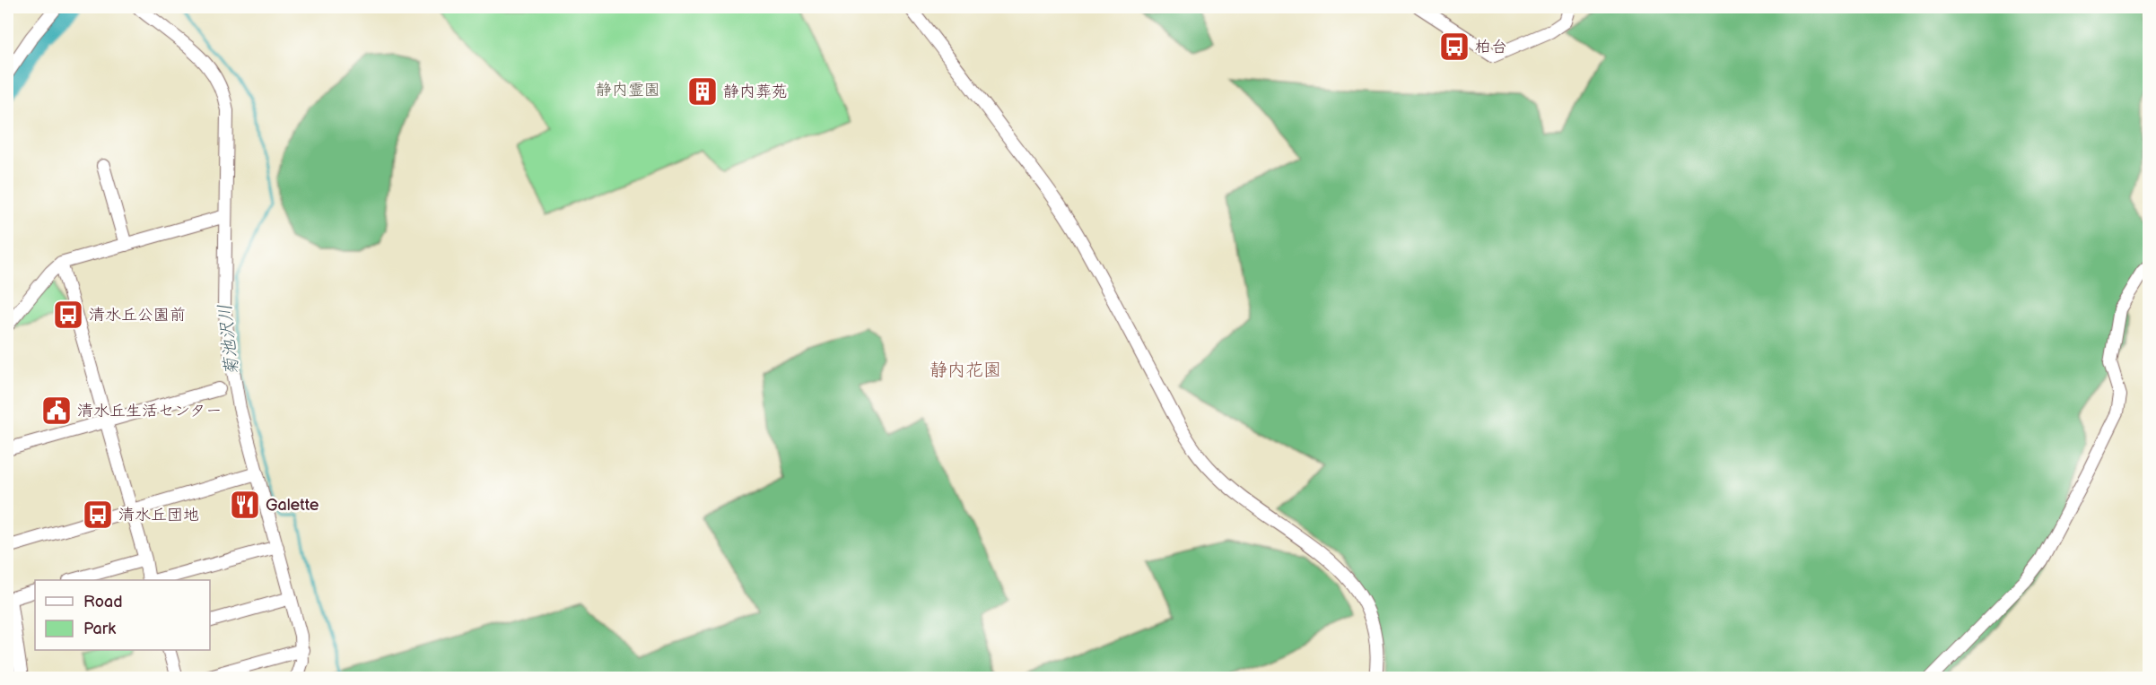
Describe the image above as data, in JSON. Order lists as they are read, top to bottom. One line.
{"districts":["静内花園"],"water":["菊池沢川"],"parks":["静内霊園"],"places":{"bus stop":["柏台","清水丘公園前","清水丘団地"],"building":["静内葬苑"],"public building":["清水丘生活センター"],"restaurant":["Galette"]},"legend":["Road","Park"]}
